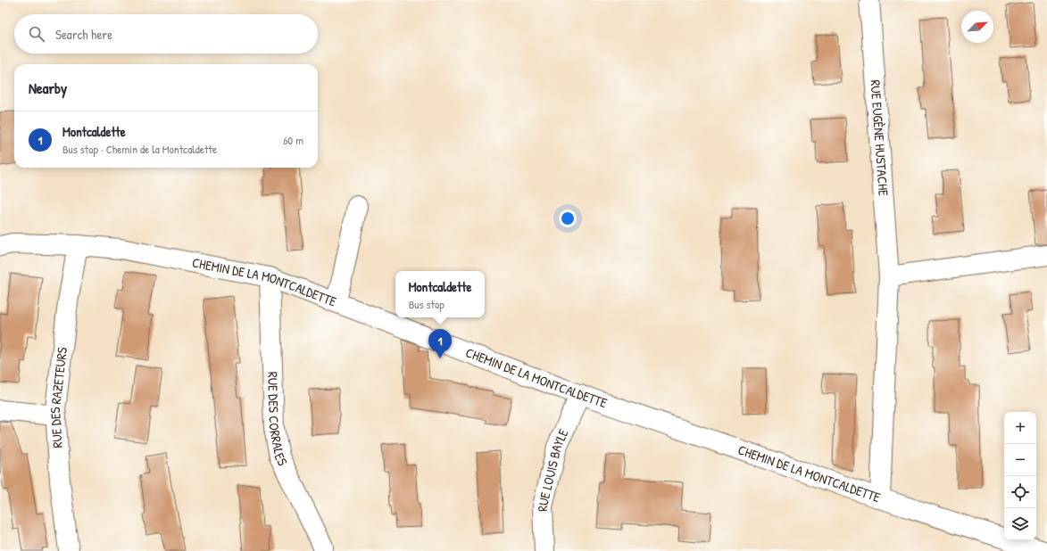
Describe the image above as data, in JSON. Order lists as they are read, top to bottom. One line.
{"streets":{"street":["RUE EUGÈNE HUSTACHE","CHEMIN DE LA MONTCALDETTE","RUE DES RAZETEURS","RUE DES CORRALES","RUE LOUIS BAYLE"]},"crossings":[["RUE EUGÈNE HUSTACHE","CHEMIN DE LA MONTCALDETTE"],["CHEMIN DE LA MONTCALDETTE","RUE DES RAZETEURS"],["CHEMIN DE LA MONTCALDETTE","RUE DES CORRALES"],["CHEMIN DE LA MONTCALDETTE","RUE LOUIS BAYLE"]],"north":"top right","page":{"search":"Search here","heading":"Nearby","list":[{"mark":"1","name":"Montcaldette","note":"Bus stop · Chemin de la Montcaldette","value":"60 m"}],"popup":["Montcaldette","Bus stop"],"pins":"1","map_buttons":["+","−"]}}
